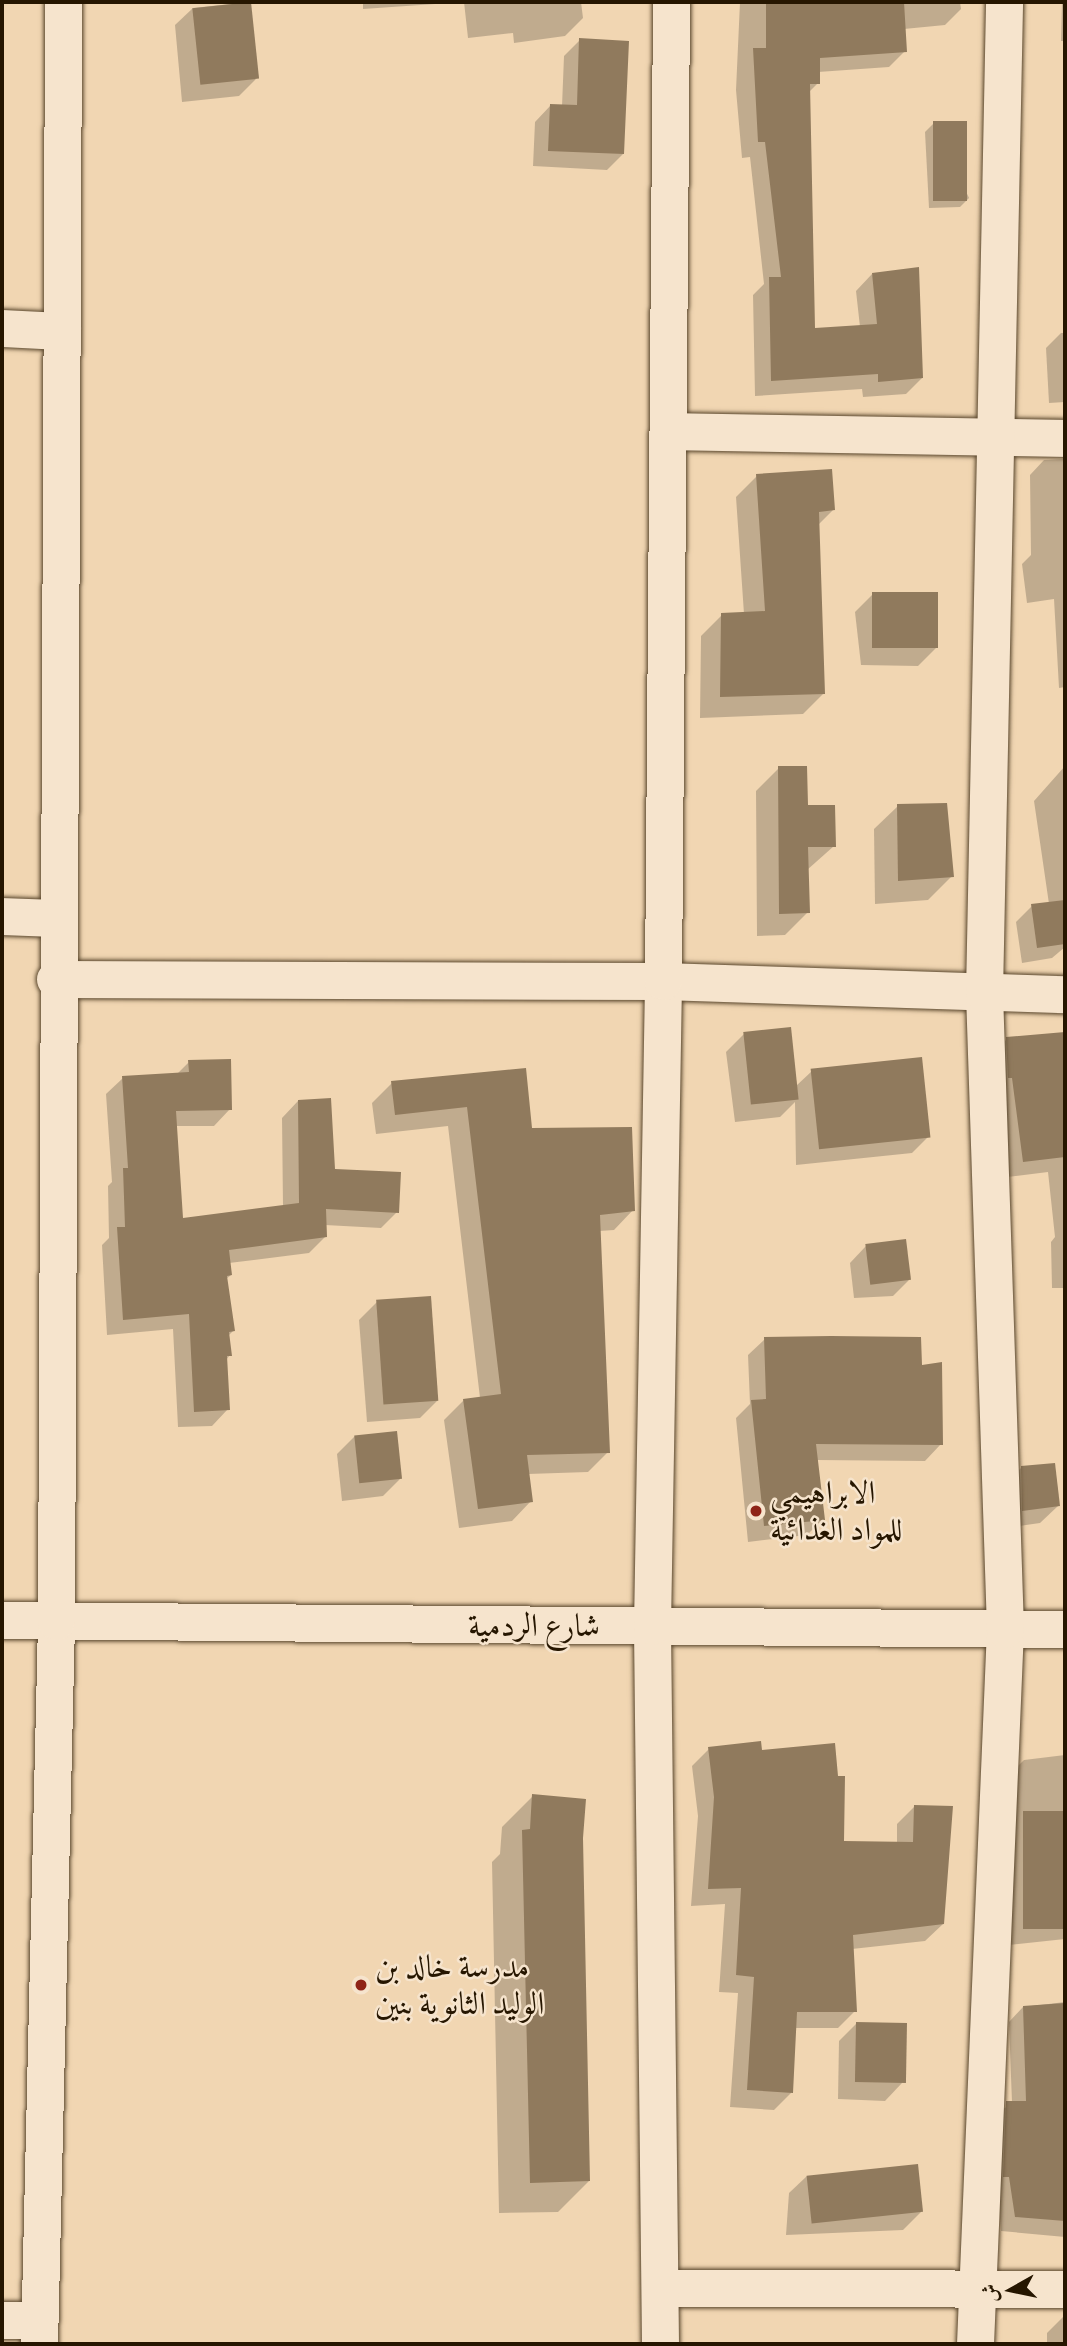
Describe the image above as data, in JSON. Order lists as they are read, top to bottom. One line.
{"streets":{"street":["شارع الردمية"]},"places":["الابراهيمي للمواد الغذائية","مدرسة خالد بن الوليد الثانوية بنين"],"north":"left"}
